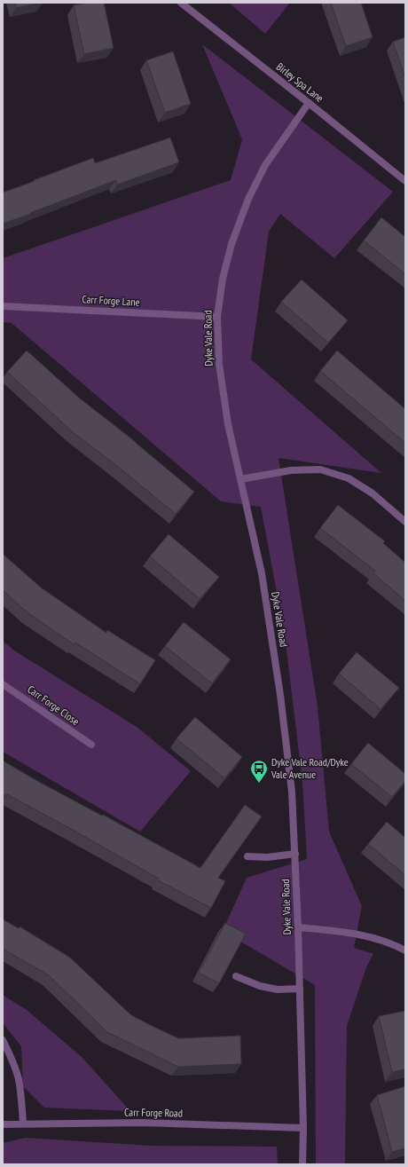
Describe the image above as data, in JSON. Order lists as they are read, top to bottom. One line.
{"streets":{"street":["Birley Spa Lane","Carr Forge Lane","Dyke Vale Road","Carr Forge Close","Carr Forge Road"]},"crossings":[["Birley Spa Lane","Dyke Vale Road"],["Carr Forge Lane","Dyke Vale Road"],["Dyke Vale Road","Carr Forge Road"]],"places":{"bus stop":["Dyke Vale Road/Dyke Vale Avenue"]}}
